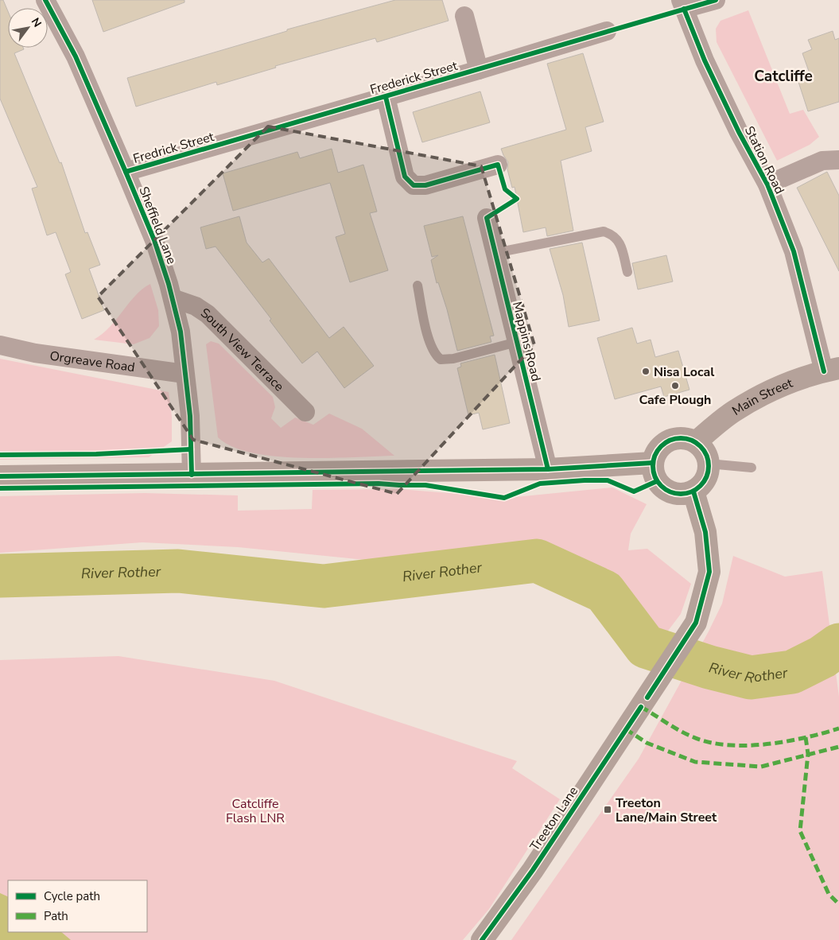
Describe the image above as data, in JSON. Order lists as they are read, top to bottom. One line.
{"streets":{"main road":["Main Street","Treeton Lane"],"street":["Frederick Street","Fredrick Street","Station Road","Sheffield Lane","Mappins Road","South View Terrace","Orgreave Road"]},"crossings":[["Frederick Street","Fredrick Street"],["Fredrick Street","Sheffield Lane"],["Station Road","Main Street"],["Sheffield Lane","South View Terrace"],["Sheffield Lane","Orgreave Road"],["Main Street","Treeton Lane"]],"districts":["Catcliffe"],"water":["River Rother"],"parks":["Catcliffe Flash LNR"],"places":{"other":["Nisa Local","Cafe Plough"],"transit":["Treeton Lane/Main Street"]},"legend":["Cycle path","Path"],"north":"top right"}
